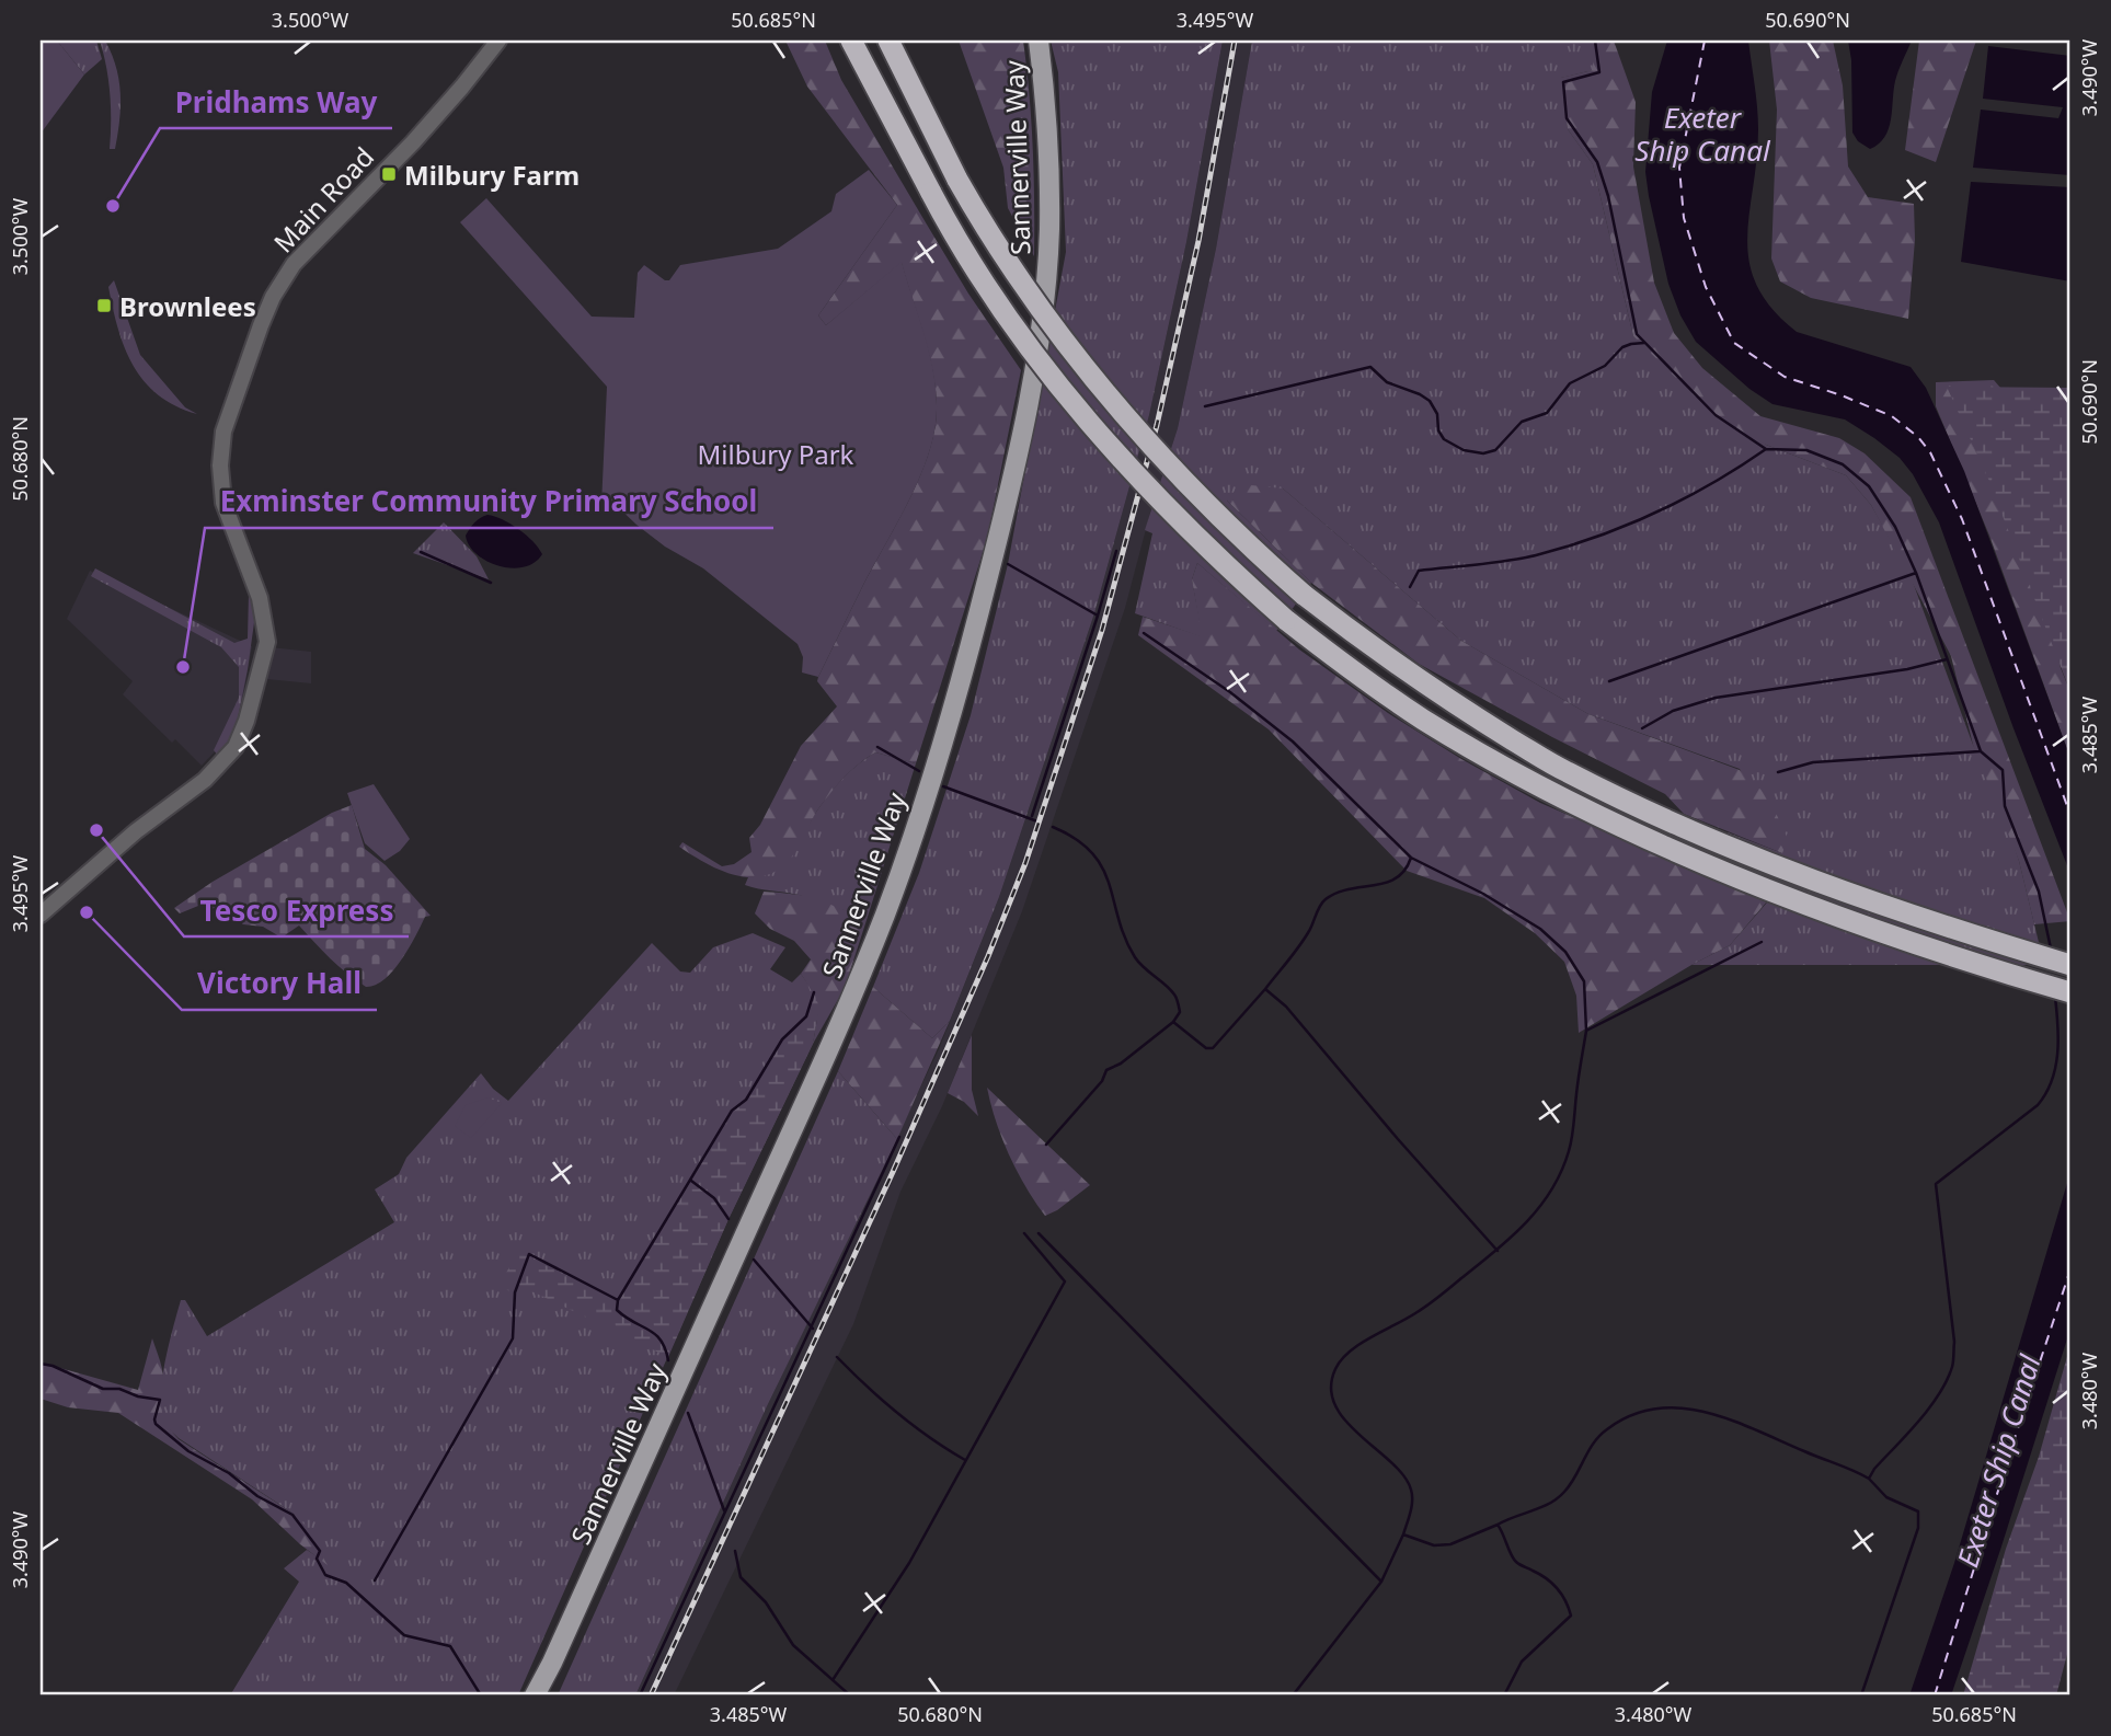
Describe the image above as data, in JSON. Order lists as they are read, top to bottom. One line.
{"streets":{"main road":["Sannerville Way"],"street":["Main Road"]},"water":["Exeter Ship Canal"],"parks":["Milbury Park"],"places":{"transit":["Milbury Farm","Brownlees"],"other":["Pridhams Way","Exminster Community Primary School","Tesco Express","Victory Hall"]},"coordinates":["3.500°W","50.685°N","3.495°W","50.690°N","3.490°W","50.680°N","3.485°W","3.480°W"]}
